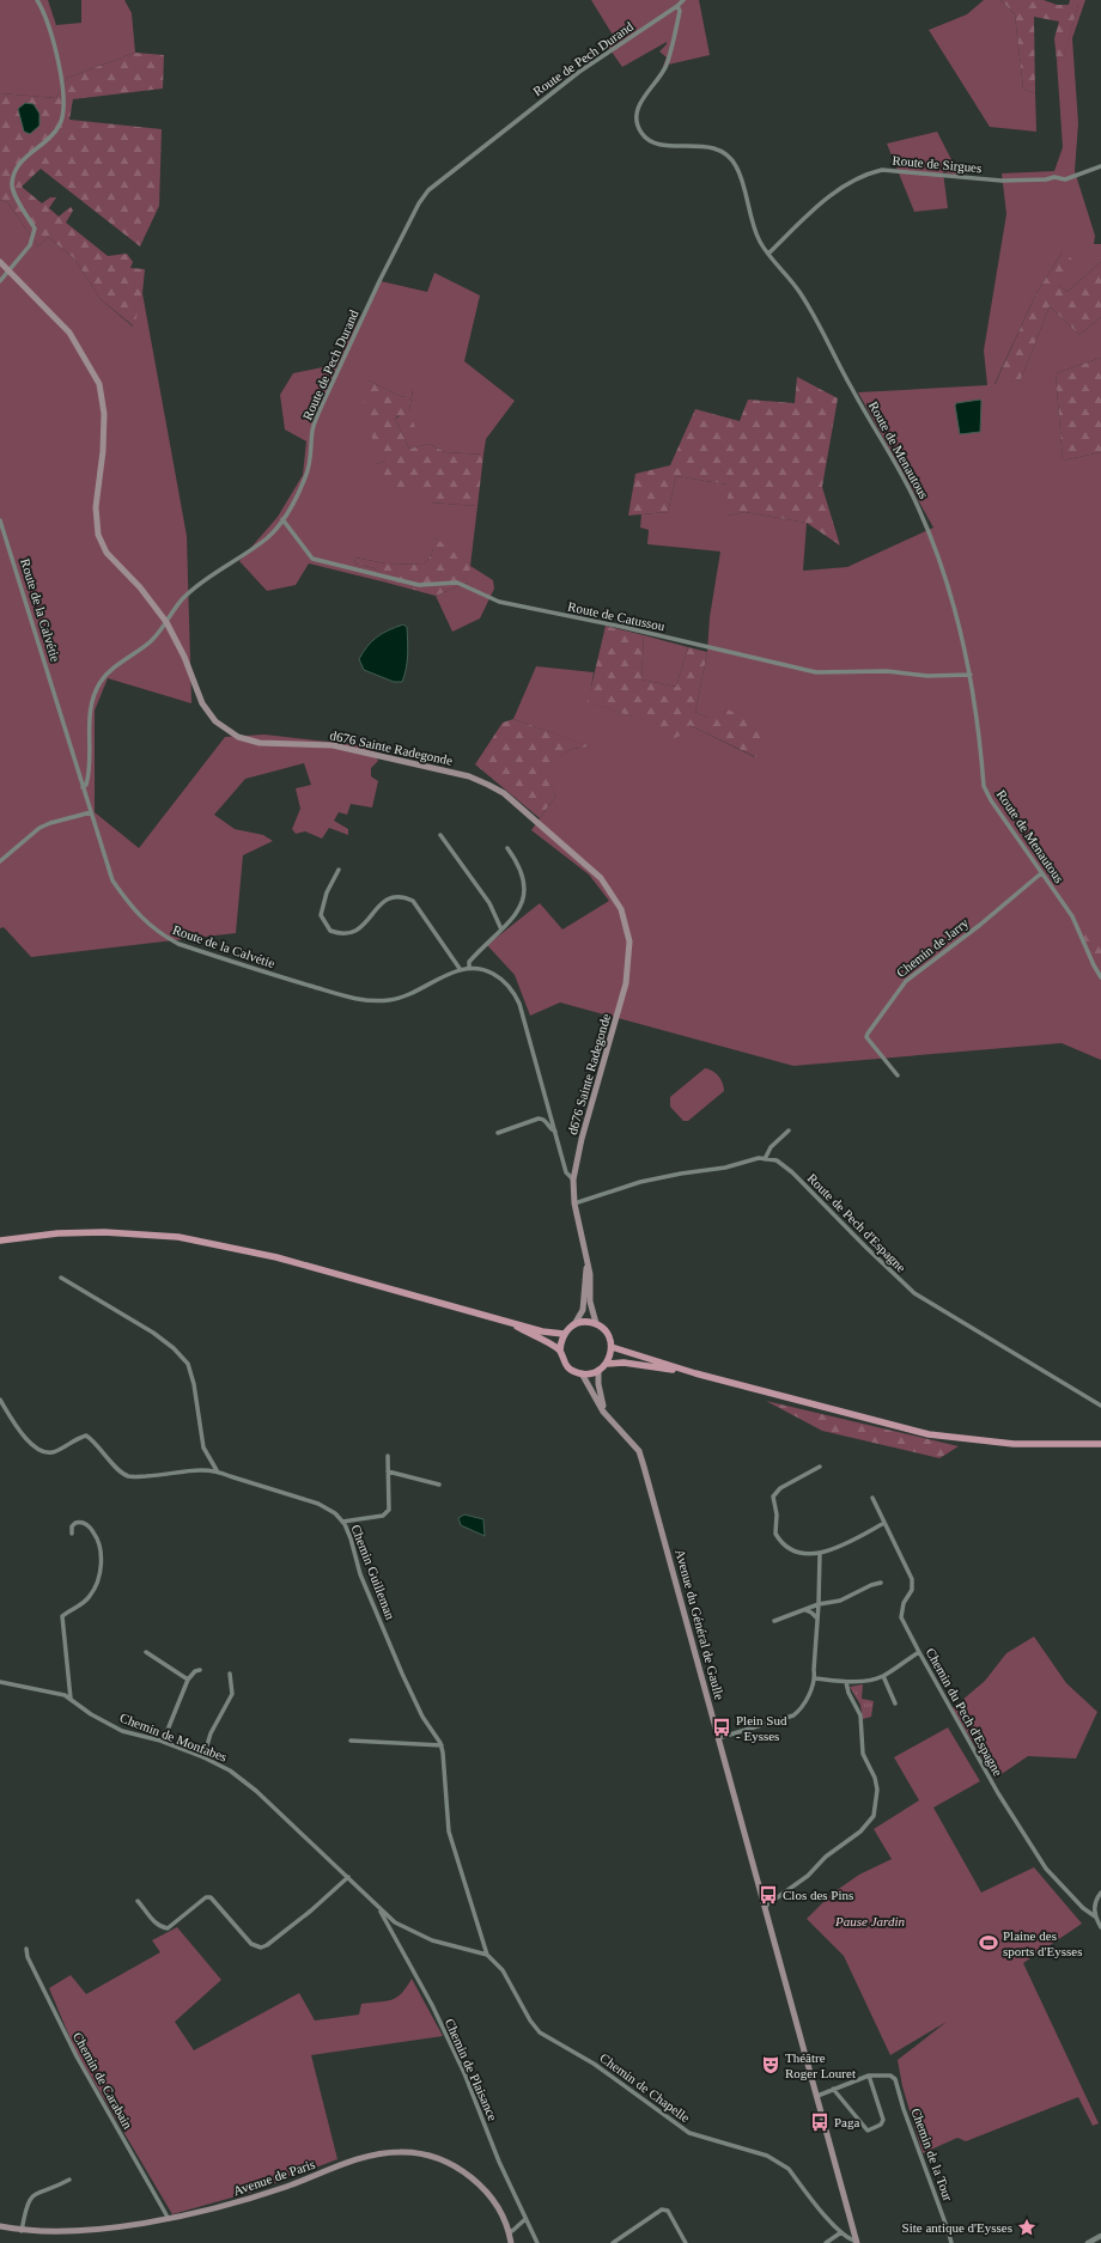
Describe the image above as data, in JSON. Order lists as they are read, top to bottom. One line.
{"streets":{"main road":["d676 Sainte Radegonde","Avenue du Général de Gaulle","Avenue de Paris"],"street":["Route de Pech Durand","Route de Sirgues","Route de Menautous","Route de la Calvétie","Route de Catussou","Chemin de Jarry","Route de Pech d'Espagne","Chemin Guilleman","Chemin du Pech d'Espagne","Chemin de Monfabes","Chemin de Plaisance","Chemin de Carabain","Chemin de Chapelle","Chemin de la Tour"]},"crossings":[["Route de Pech Durand","Route de Menautous"],["Route de Pech Durand","Route de la Calvétie"],["Route de Pech Durand","Route de Catussou"],["Route de Pech Durand","d676 Sainte Radegonde"],["Route de Sirgues","Route de Menautous"],["Route de Menautous","Route de Catussou"],["Route de Menautous","Chemin de Jarry"],["Route de la Calvétie","d676 Sainte Radegonde"],["Chemin Guilleman","Chemin de Monfabes"],["Chemin Guilleman","Chemin de Chapelle"],["Avenue du Général de Gaulle","Chemin de Chapelle"],["Chemin de Monfabes","Chemin de Plaisance"],["Chemin de Monfabes","Chemin de Chapelle"],["Chemin de Carabain","Avenue de Paris"]],"parks":["Pause Jardin"],"places":{"bus stop":["Plein Sud - Eysses","Clos des Pins","Paga"],"sports":["Plaine des sports d'Eysses"],"theatre":["Théâtre Roger Louret"],"place":["Site antique d'Eysses"]}}
